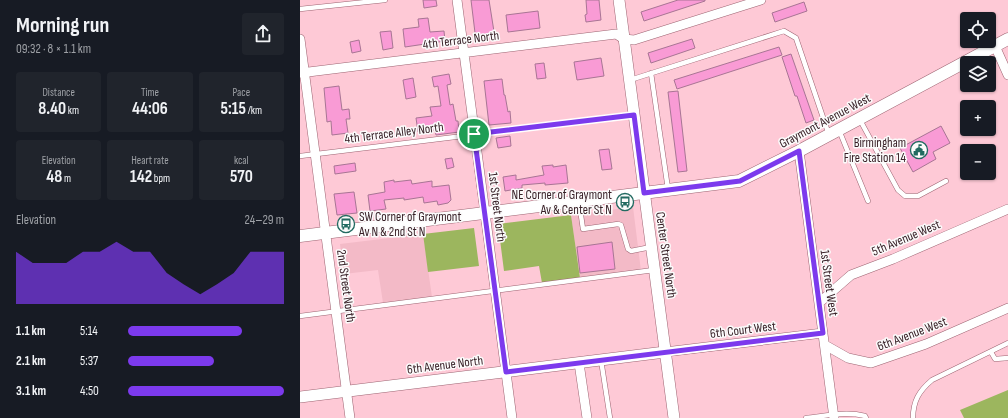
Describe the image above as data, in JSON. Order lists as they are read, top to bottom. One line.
{"streets":{"main road":["Graymont Avenue West"],"street":["4th Terrace North","1st Street North","5th Avenue West","Center Street North","1st Street West","2nd Street North","6th Court West","6th Avenue West","6th Avenue North"],"lane":["4th Terrace Alley North"]},"crossings":[["4th Terrace North","1st Street North"],["4th Terrace North","Center Street North"],["4th Terrace North","2nd Street North"],["Graymont Avenue West","1st Street North"],["Graymont Avenue West","Center Street North"],["Graymont Avenue West","1st Street West"],["Graymont Avenue West","2nd Street North"],["4th Terrace Alley North","1st Street North"],["4th Terrace Alley North","Center Street North"],["4th Terrace Alley North","2nd Street North"],["1st Street North","6th Avenue North"],["5th Avenue West","1st Street West"],["Center Street North","6th Court West"],["Center Street North","6th Avenue North"],["1st Street West","6th Court West"],["1st Street West","6th Avenue West"],["2nd Street North","6th Avenue North"],["6th Court West","6th Avenue North"]],"places":{"public building":["Birmingham Fire Station 14"],"bus stop":["NE Corner of Graymont Av & Center St N","SW Corner of Graymont Av N & 2nd St N"]},"page":{"heading":["Morning run","09:32 · 8 × 1.1 km"],"map_buttons":["+","−"],"stats":[["Distance","8.40 km"],["Time","44:06"],["Pace","5:15 /km"],["Elevation","48 m"],["Heart rate","142 bpm"],["kcal","570"]],"chart":["Elevation","24–29 m"],"list":[{"name":"1.1 km","note":"5:14"},{"name":"2.1 km","note":"5:37"},{"name":"3.1 km","note":"4:50"}]}}
